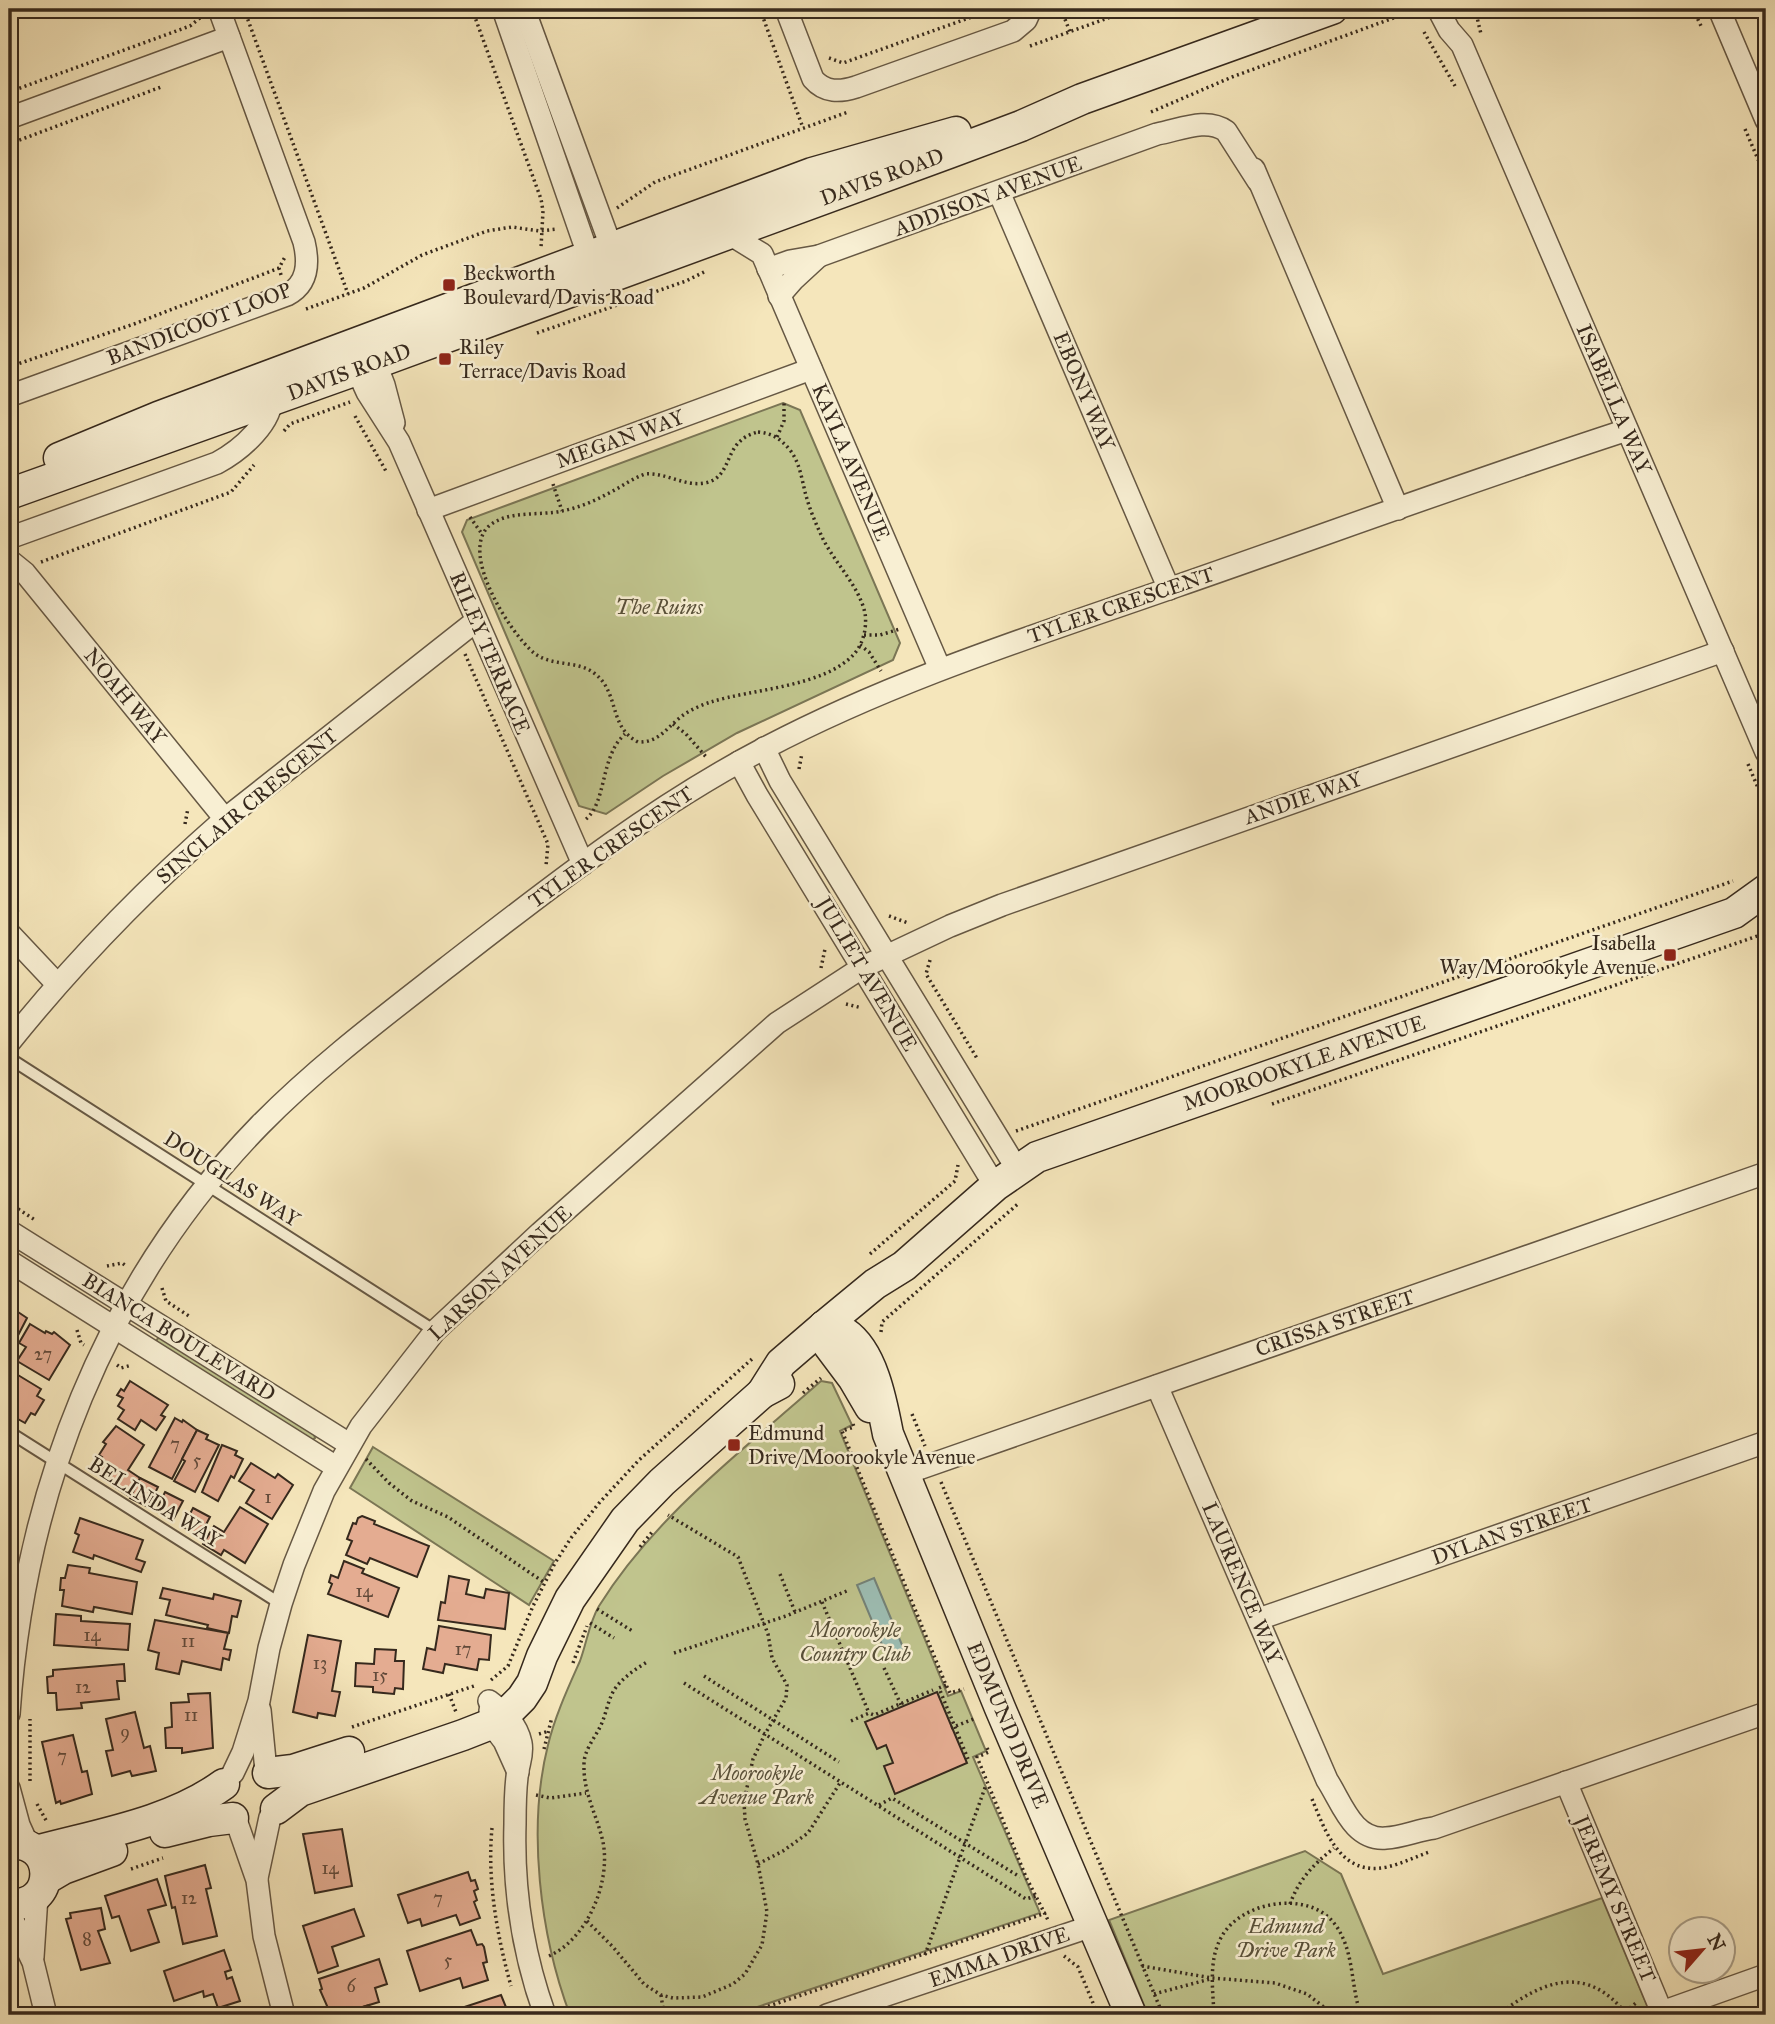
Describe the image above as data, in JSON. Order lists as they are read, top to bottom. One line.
{"streets":{"street":["DAVIS ROAD","ADDISON AVENUE","BANDICOOT LOOP","EBONY WAY","ISABELLA WAY","MEGAN WAY","KAYLA AVENUE","TYLER CRESCENT","RILEY TERRACE","NOAH WAY","ANDIE WAY","SINCLAIR CRESCENT","JULIET AVENUE","MOOROOKYLE AVENUE","LARSON AVENUE","CRISSA STREET","BIANCA BOULEVARD","DYLAN STREET","LAURENCE WAY","EDMUND DRIVE","JEREMY STREET","EMMA DRIVE"],"lane":["DOUGLAS WAY","BELINDA WAY"]},"crossings":[["DAVIS ROAD","RILEY TERRACE"],["ADDISON AVENUE","EBONY WAY"],["ADDISON AVENUE","KAYLA AVENUE"],["ADDISON AVENUE","TYLER CRESCENT"],["EBONY WAY","TYLER CRESCENT"],["ISABELLA WAY","TYLER CRESCENT"],["ISABELLA WAY","ANDIE WAY"],["MEGAN WAY","KAYLA AVENUE"],["MEGAN WAY","RILEY TERRACE"],["KAYLA AVENUE","TYLER CRESCENT"],["TYLER CRESCENT","RILEY TERRACE"],["TYLER CRESCENT","JULIET AVENUE"],["TYLER CRESCENT","DOUGLAS WAY"],["TYLER CRESCENT","BIANCA BOULEVARD"],["TYLER CRESCENT","BELINDA WAY"],["RILEY TERRACE","SINCLAIR CRESCENT"],["NOAH WAY","SINCLAIR CRESCENT"],["ANDIE WAY","JULIET AVENUE"],["ANDIE WAY","LARSON AVENUE"],["JULIET AVENUE","MOOROOKYLE AVENUE"],["JULIET AVENUE","LARSON AVENUE"],["MOOROOKYLE AVENUE","LARSON AVENUE"],["MOOROOKYLE AVENUE","EDMUND DRIVE"],["DOUGLAS WAY","LARSON AVENUE"],["LARSON AVENUE","BIANCA BOULEVARD"],["LARSON AVENUE","BELINDA WAY"],["CRISSA STREET","LAURENCE WAY"],["CRISSA STREET","EDMUND DRIVE"],["DYLAN STREET","LAURENCE WAY"],["LAURENCE WAY","JEREMY STREET"],["EDMUND DRIVE","EMMA DRIVE"]],"parks":["The Ruins","Moorookyle Country Club","Moorookyle Avenue Park","Edmund Drive Park"],"places":{"transit":["Beckworth Boulevard/Davis Road","Riley Terrace/Davis Road","Isabella Way/Moorookyle Avenue","Edmund Drive/Moorookyle Avenue"]},"house_numbers":["27","7","5","1","14","14","11","17","13","15","12","11","9","7","14","12","7","8","5","6"],"north":"top right"}
